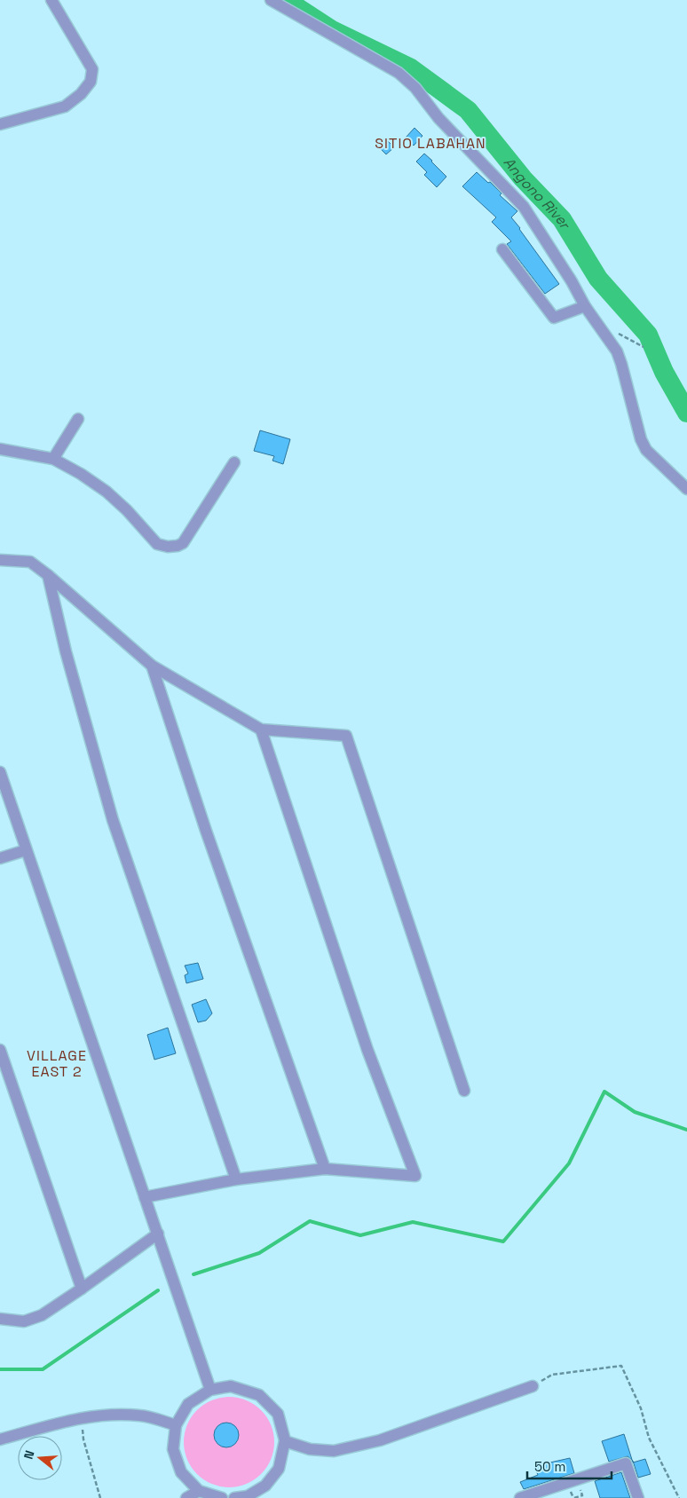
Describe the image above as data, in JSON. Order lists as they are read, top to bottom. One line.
{"districts":["SITIO LABAHAN","VILLAGE EAST 2"],"water":["Angono River"],"scale_bar":"50 m","north":"left"}
